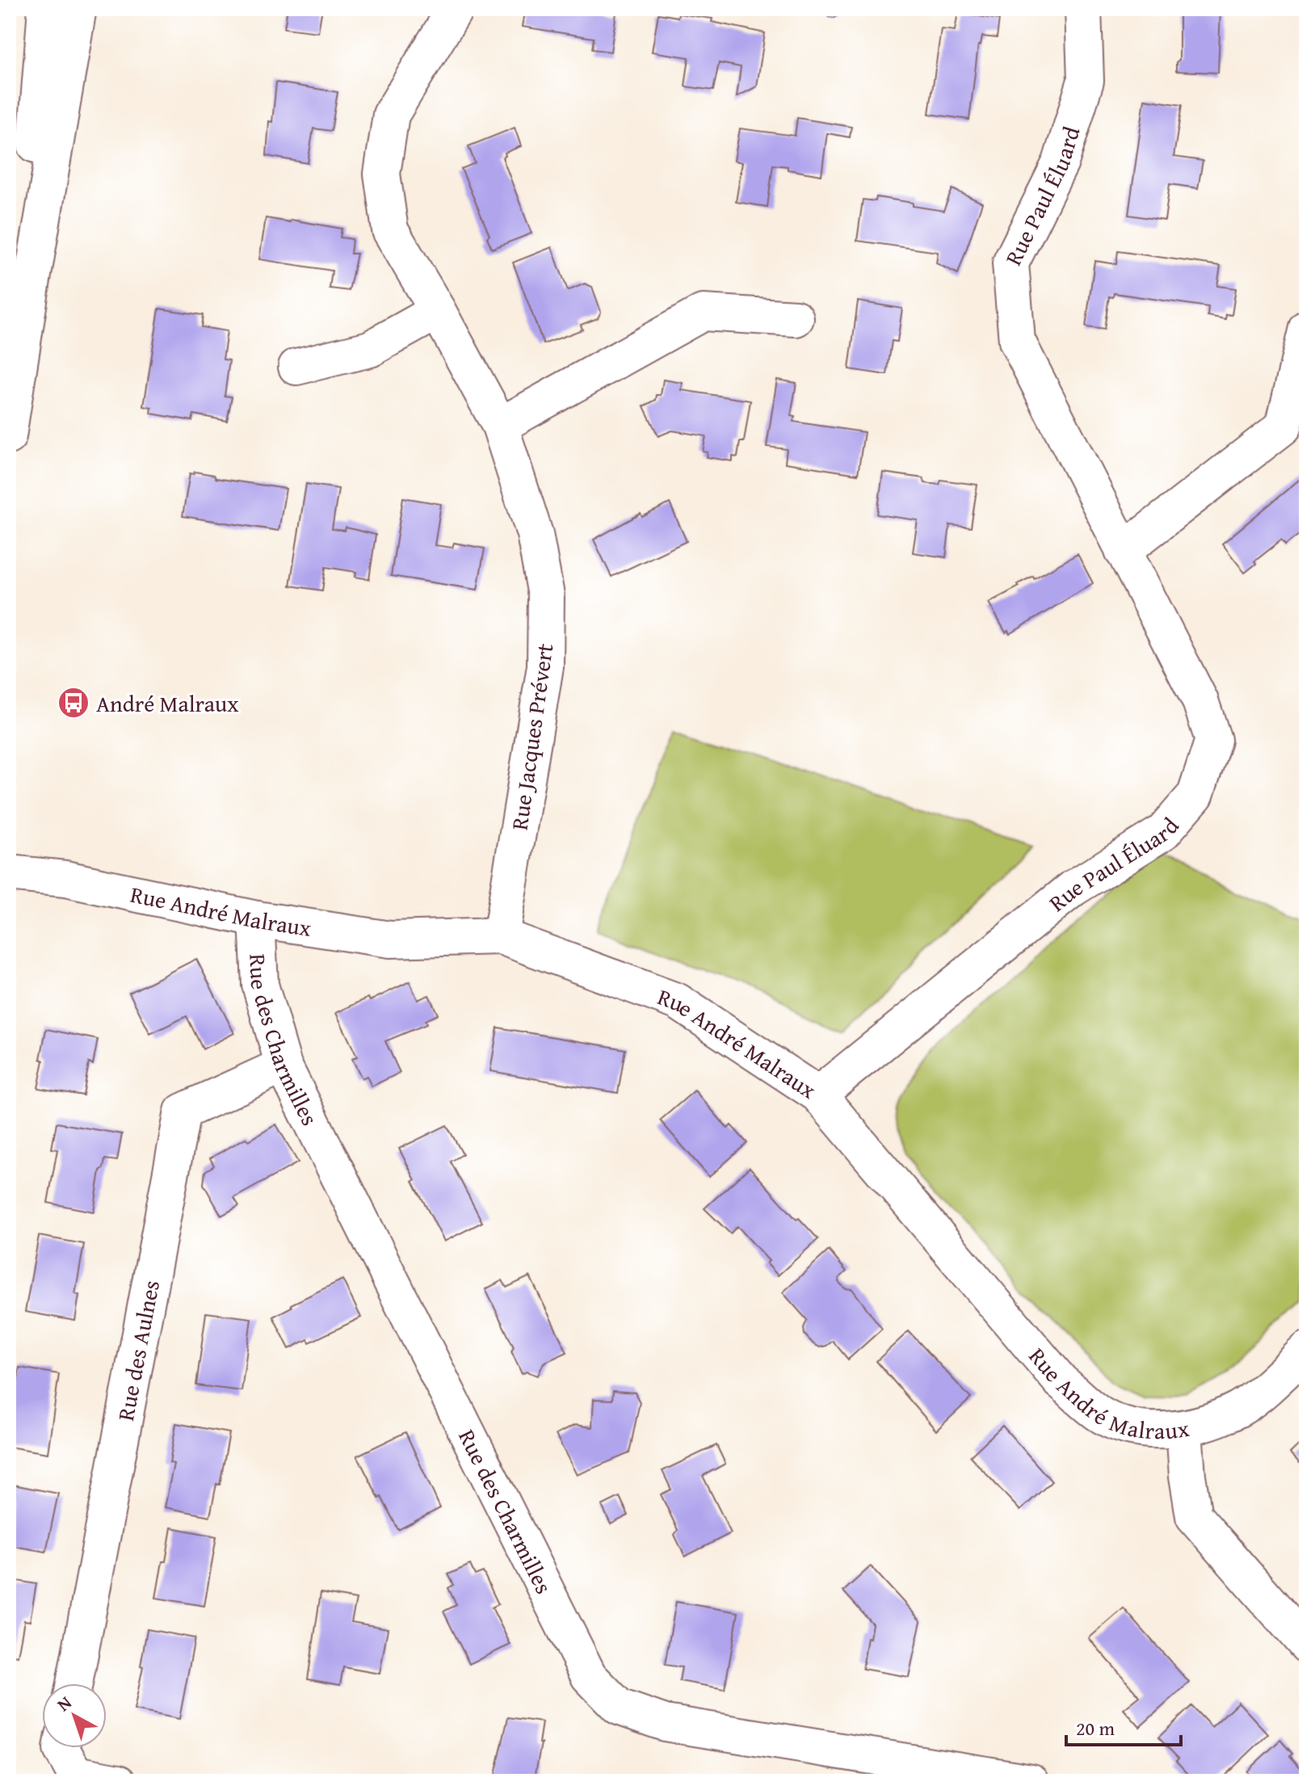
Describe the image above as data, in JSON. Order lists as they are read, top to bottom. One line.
{"streets":{"street":["Rue Paul Éluard","Rue Jacques Prévert","Rue André Malraux","Rue des Charmilles","Rue des Aulnes"]},"crossings":[["Rue Paul Éluard","Rue André Malraux"],["Rue Jacques Prévert","Rue André Malraux"],["Rue André Malraux","Rue des Charmilles"],["Rue des Charmilles","Rue des Aulnes"]],"places":{"bus stop":["André Malraux"]},"scale_bar":"20 m","north":"top left"}
